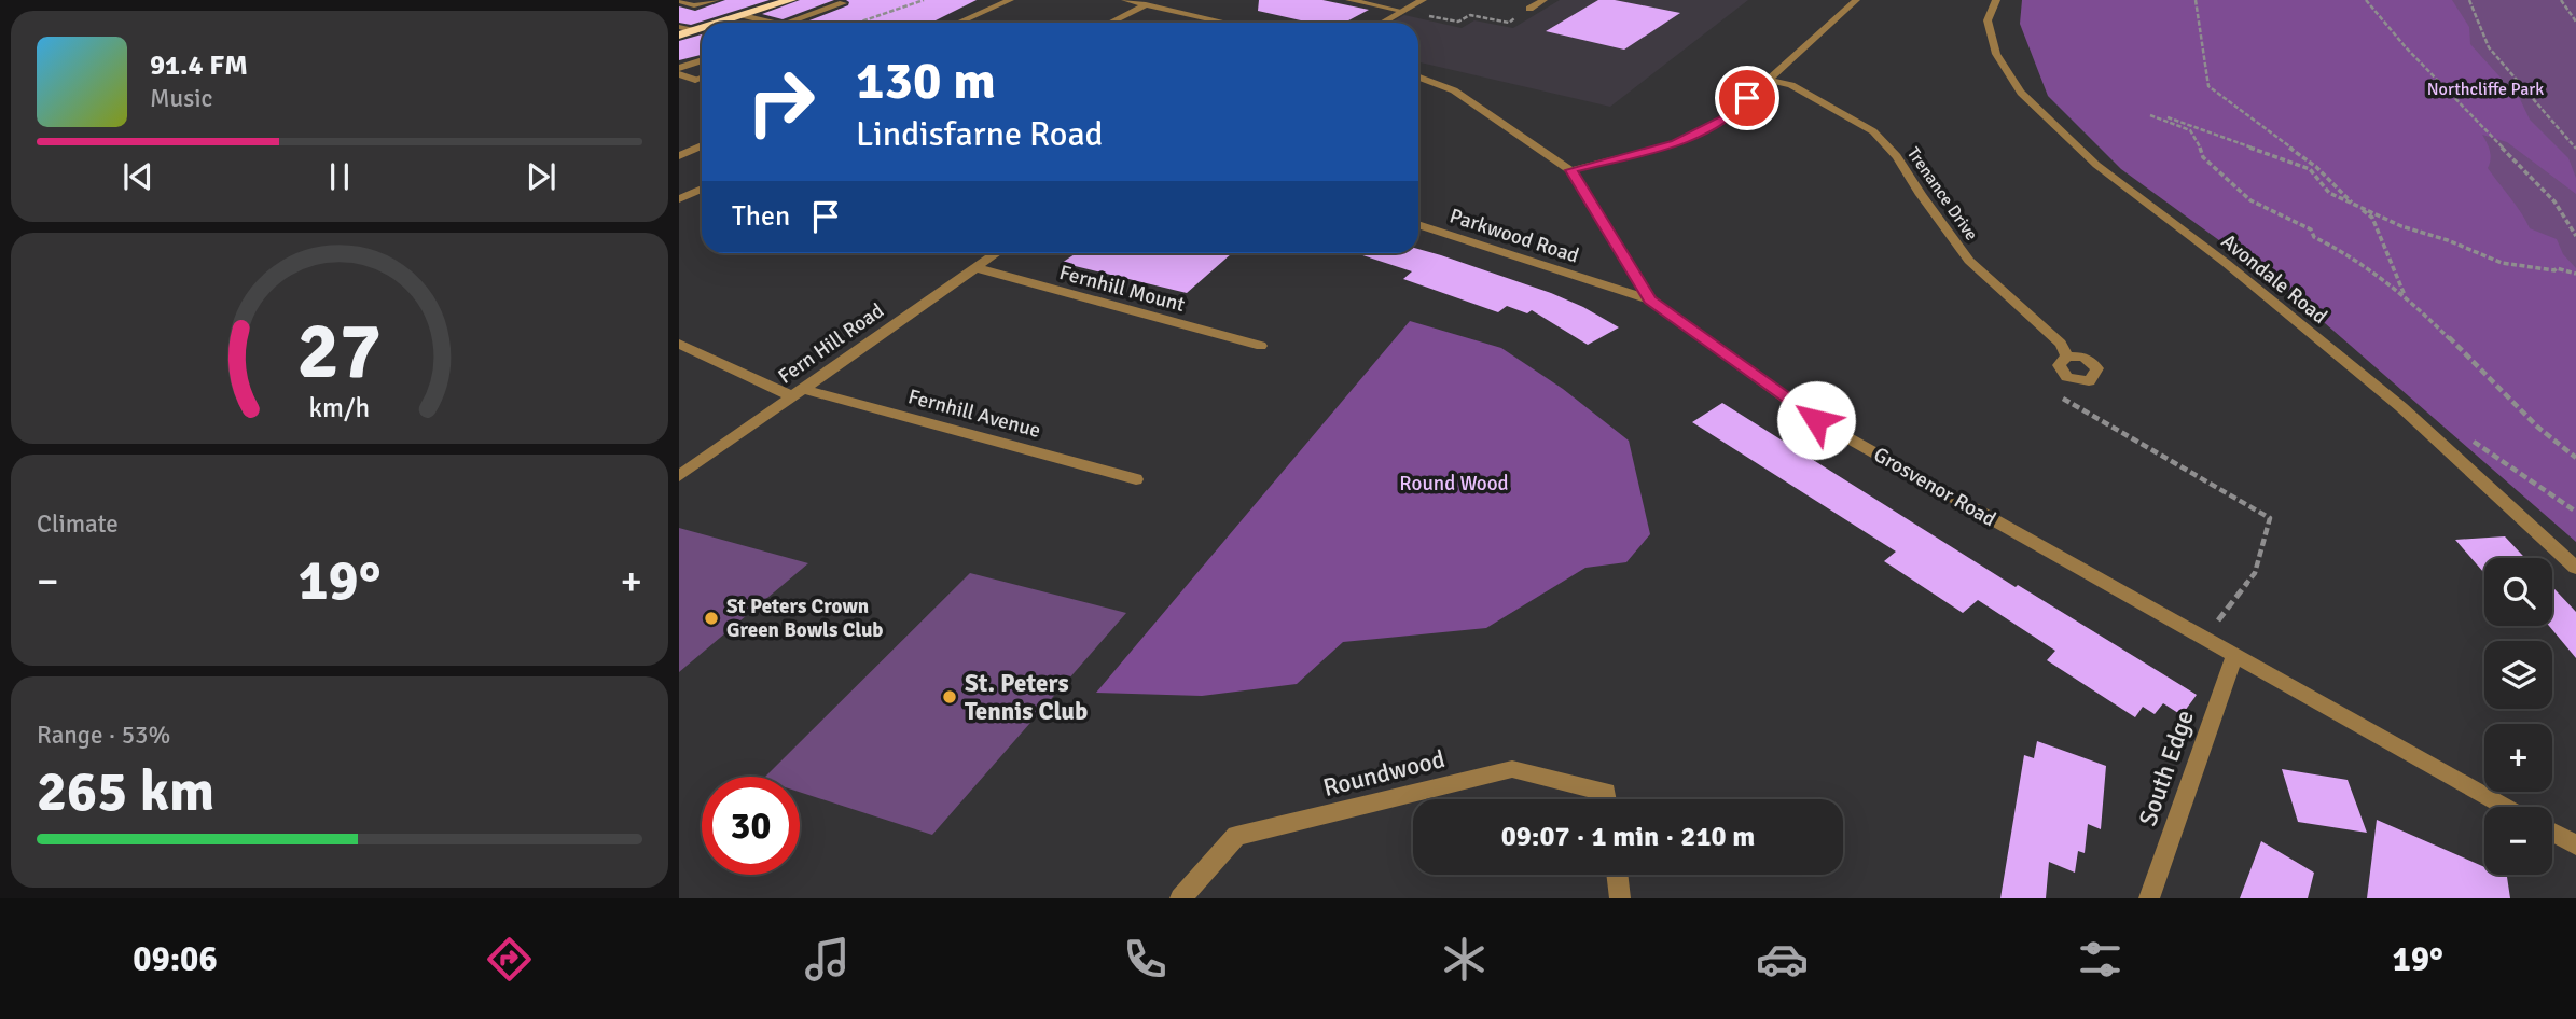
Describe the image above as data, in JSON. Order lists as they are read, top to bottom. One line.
{"streets":{"street":["Trenance Drive","Parkwood Road","Avondale Road","Fernhill Mount","Fern Hill Road","Fernhill Avenue","Grosvenor Road","South Edge","Roundwood"]},"crossings":[["Parkwood Road","Grosvenor Road"],["Fernhill Mount","Fern Hill Road"],["Fern Hill Road","Fernhill Avenue"],["Grosvenor Road","South Edge"]],"parks":["Northcliffe Park","Round Wood"],"places":["St Peters Crown Green Bowls Club","St. Peters Tennis Club"],"page":{"turn":["130 m","Lindisfarne Road"],"song":["91.4 FM","Music"],"then":"Then","tile":["Climate",["Range · 53%","265 km"]],"heat":["−","19°","+"],"map_buttons":["+","−"],"limit":"30","trip":"09:07 · 1 min · 210 m","tabs":["09:06","19°"],"gauge":["27","km/h"]}}
